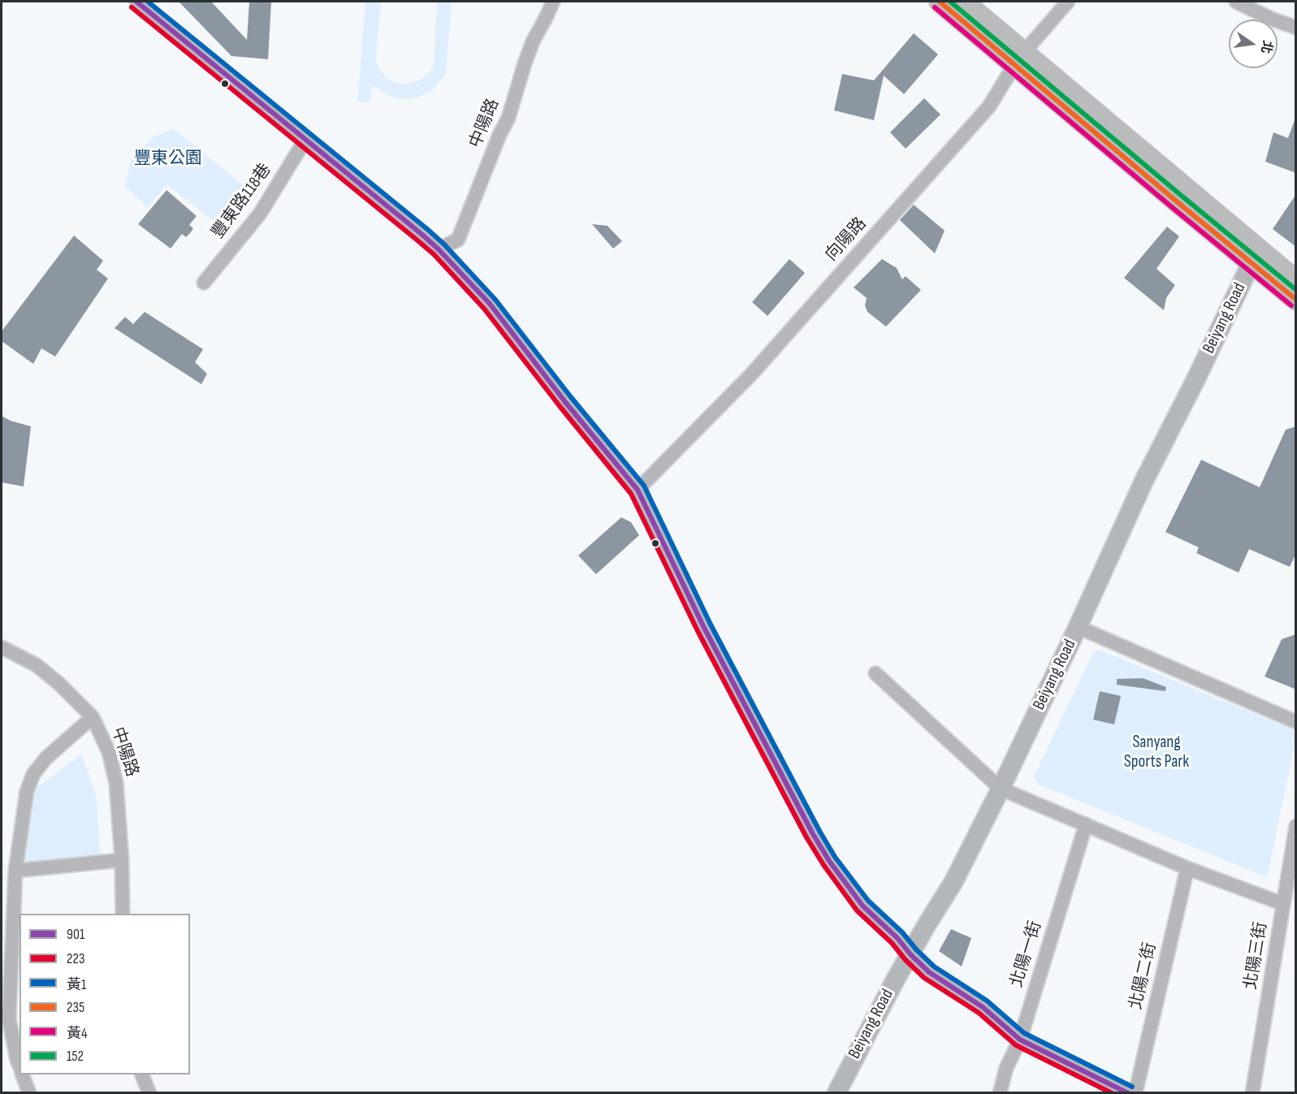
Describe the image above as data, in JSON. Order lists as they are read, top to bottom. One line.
{"streets":{"street":["中陽路","豐東路118巷","向陽路","Beiyang Road","北陽一街","北陽三街","北陽二街"]},"parks":["豐東公園","Sanyang Sports Park"],"lines":["transit line 901","transit line 黃1","transit line 235","transit line 152","transit line 223","transit line 黃4"],"legend":["901","223","黃1","235","黃4","152"],"north":"right"}
